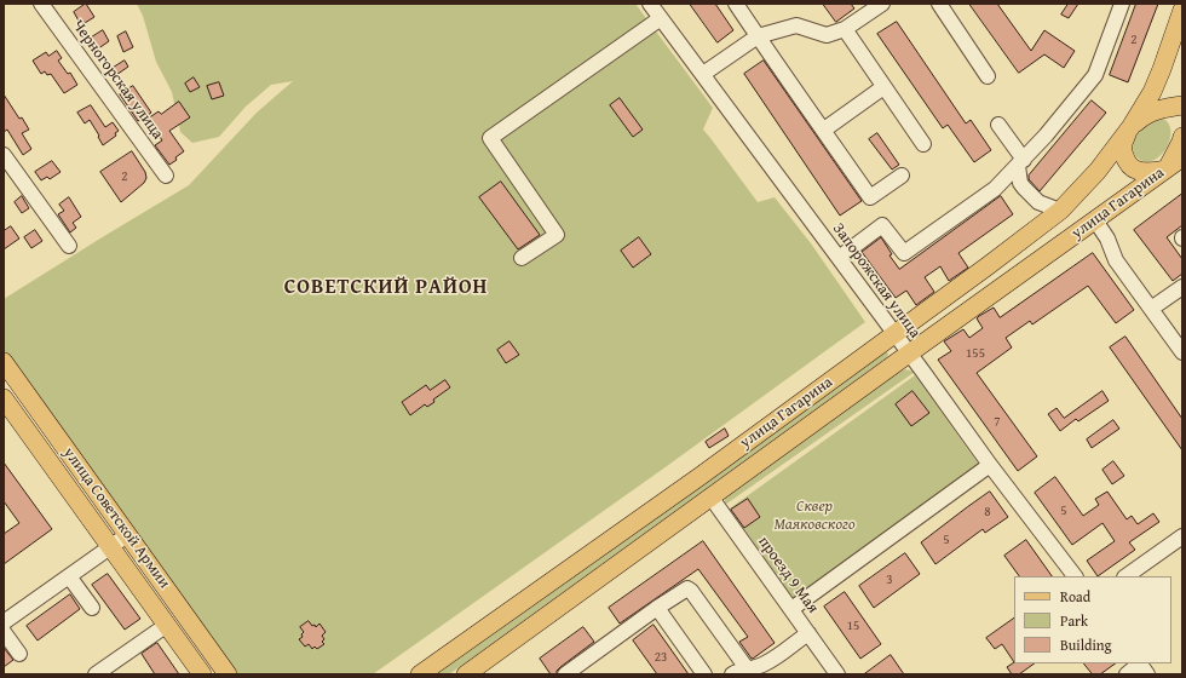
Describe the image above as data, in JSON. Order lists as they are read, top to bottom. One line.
{"streets":{"main road":["улица Гагарина","улица Советской Армии"],"street":["Черногорская улица","Запорожская улица","проезд 9 Мая"]},"crossings":[["улица Гагарина","Запорожская улица"],["улица Гагарина","проезд 9 Мая"]],"districts":["СОВЕТСКИЙ РАЙОН"],"parks":["Сквер Маяковского"],"house_numbers":["2","2","155","7","5","8","5","3","15","23"],"legend":["Road","Park","Building"]}
